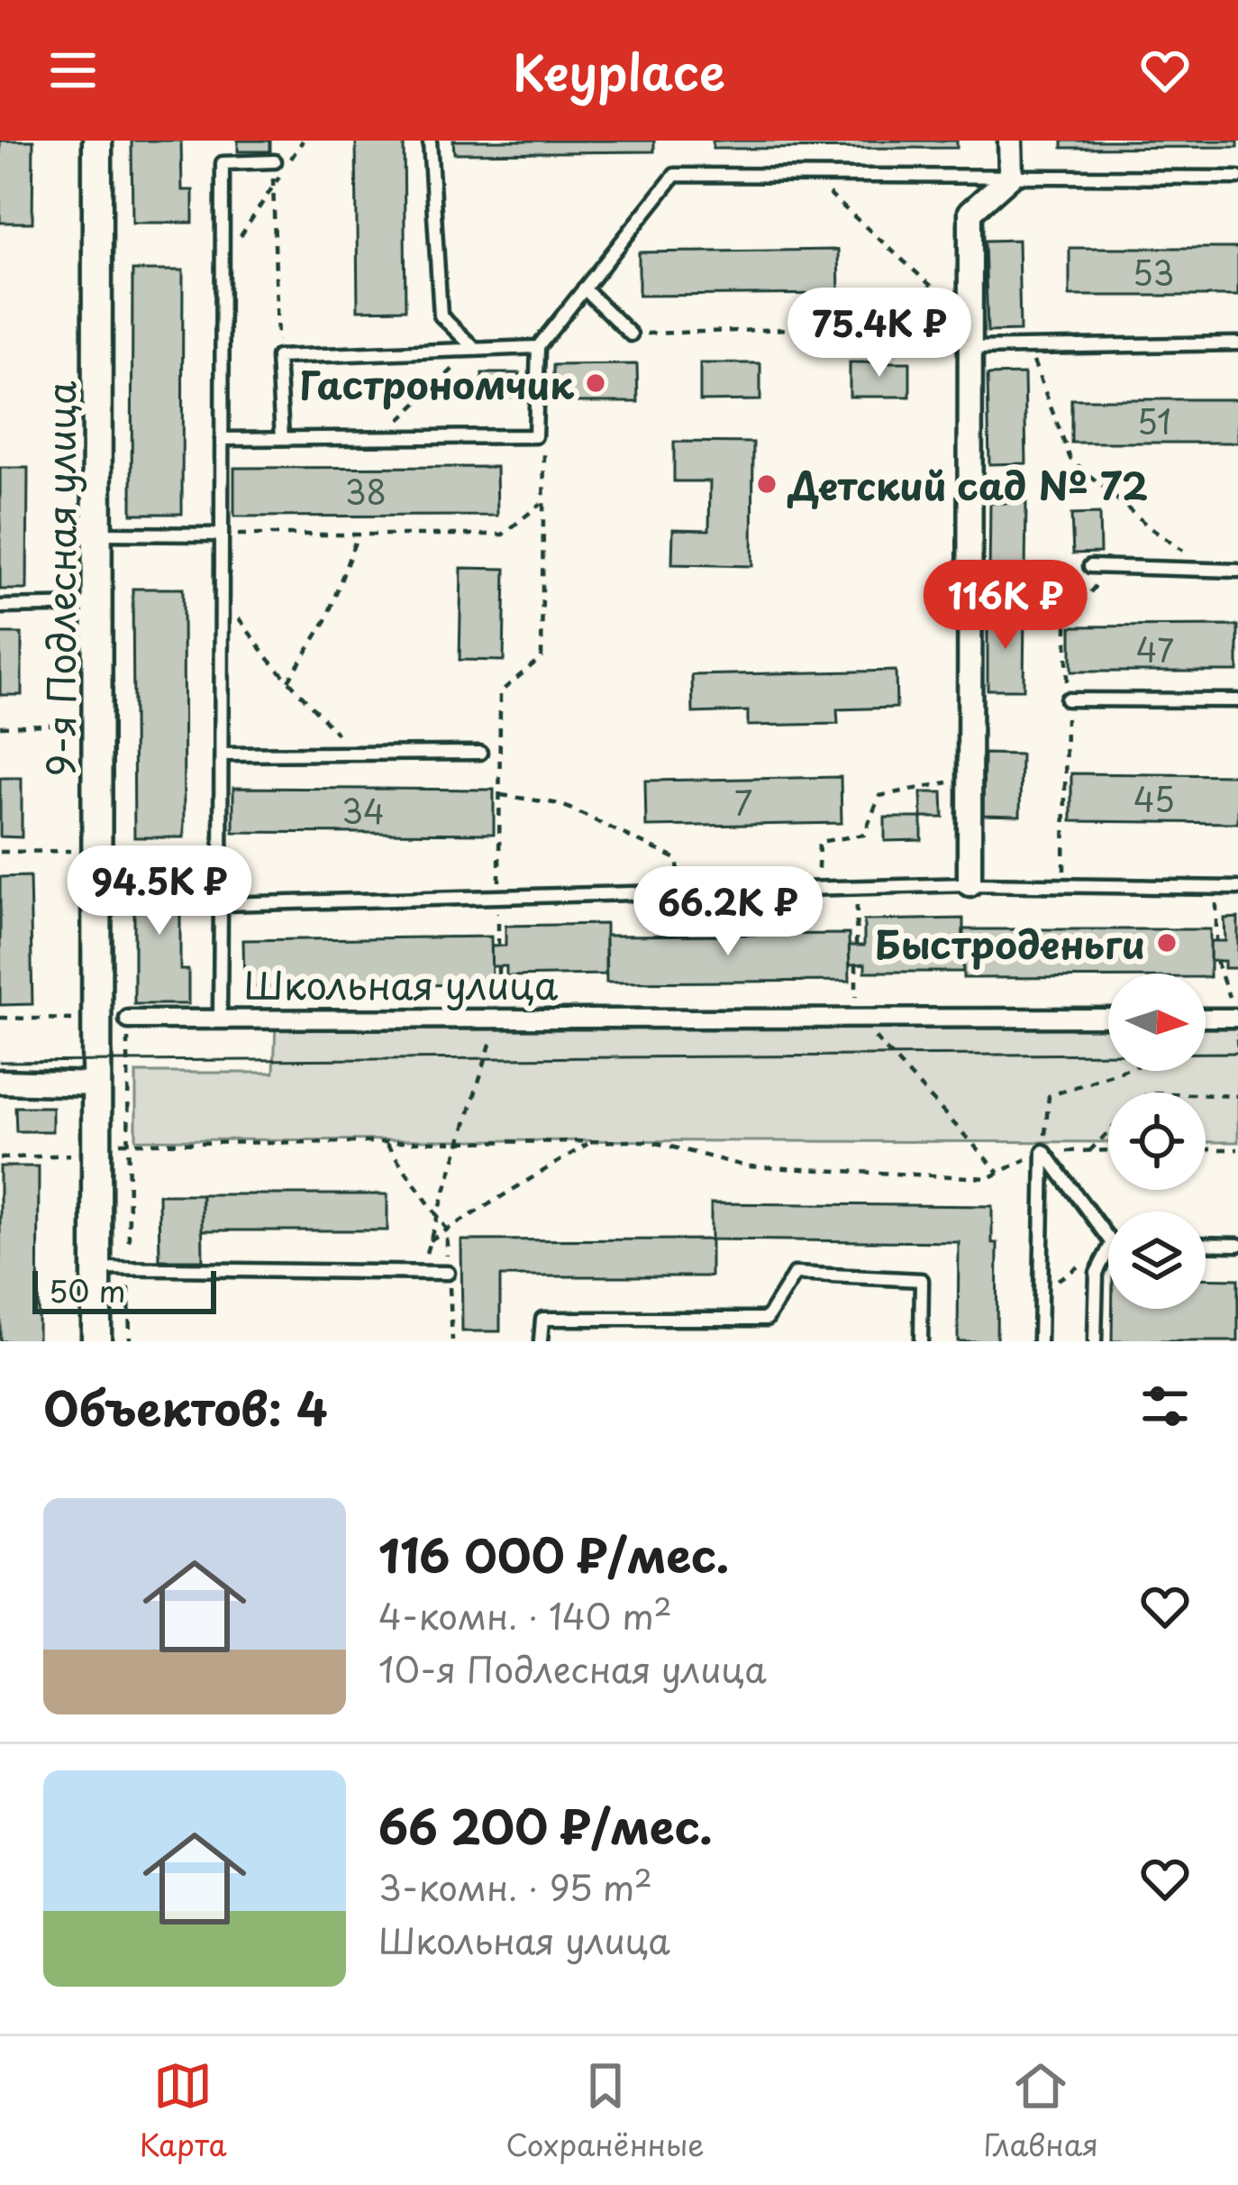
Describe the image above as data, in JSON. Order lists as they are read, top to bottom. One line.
{"streets":{"street":["9-я Подлесная улица","Школьная улица"]},"places":["Гастрономчик","Детский сад № 72","Быстроденьги"],"house_numbers":["53","51","38","47","45","7","34"],"scale_bar":"50 m","north":"right","page":{"header":"Keyplace","price":["75.4K ₽","116K ₽","94.5K ₽","66.2K ₽"],"scale":"50 m","heading":"Объектов: 4","list":[{"name":"116 000 ₽/мес.","note":"4-комн. · 140 m² · 10-я Подлесная улица"},{"name":"66 200 ₽/мес.","note":"3-комн. · 95 m² · Школьная улица"}],"tabs":["Карта","Сохранённые","Главная"]}}
